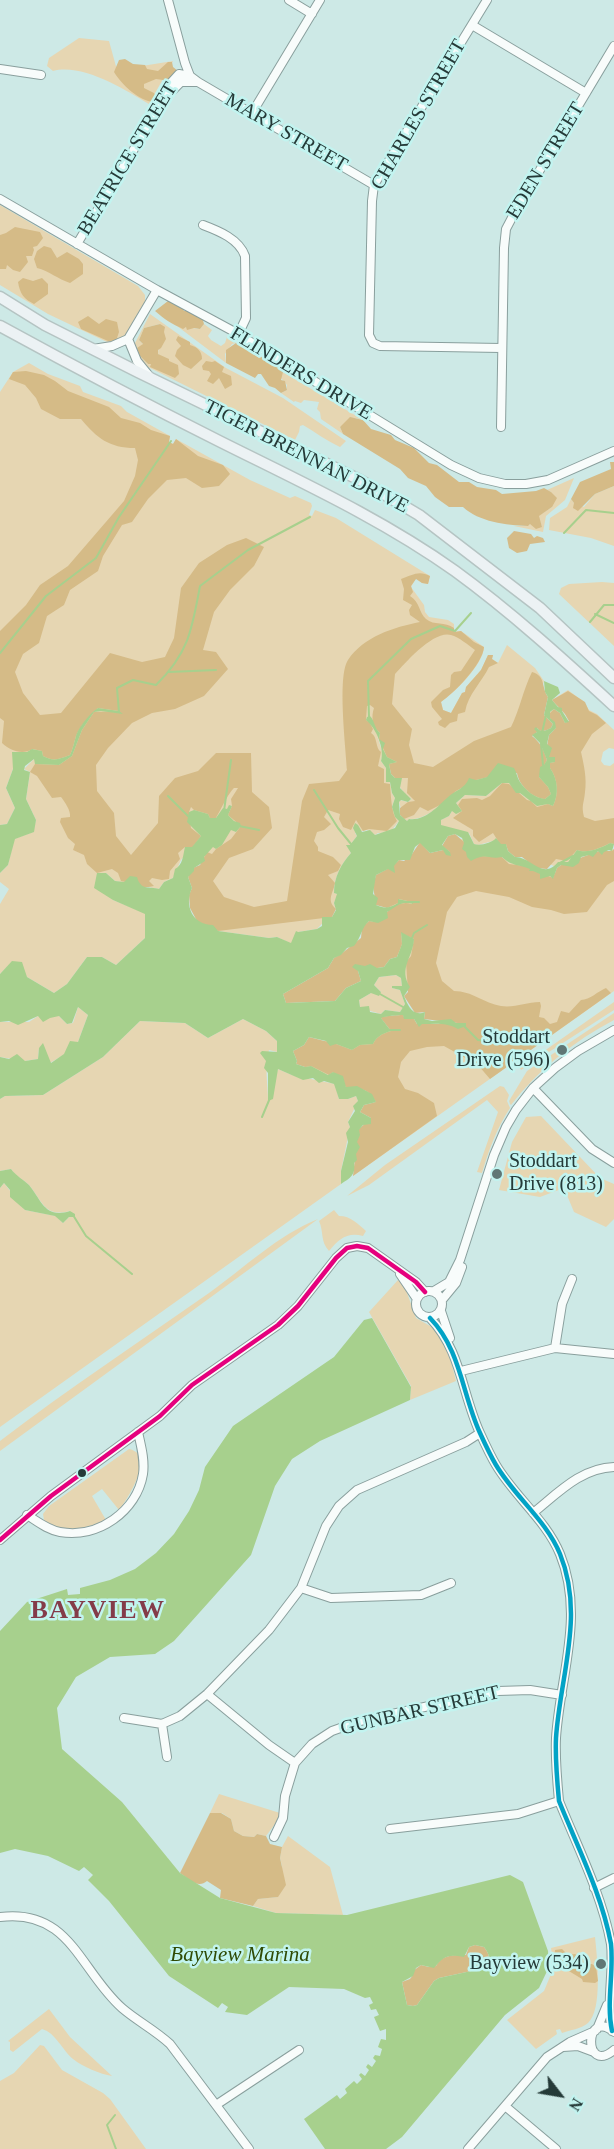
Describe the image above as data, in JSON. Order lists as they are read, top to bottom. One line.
{"streets":{"main road":["TIGER BRENNAN DRIVE"],"street":["CHARLES STREET","MARY STREET","BEATRICE STREET","EDEN STREET","FLINDERS DRIVE","GUNBAR STREET"]},"crossings":[["CHARLES STREET","MARY STREET"],["CHARLES STREET","EDEN STREET"],["MARY STREET","BEATRICE STREET"],["BEATRICE STREET","FLINDERS DRIVE"]],"districts":["BAYVIEW"],"water":["Bayview Marina"],"places":["Stoddart Drive (596)","Stoddart Drive (813)","Bayview (534)"],"north":"bottom right"}
